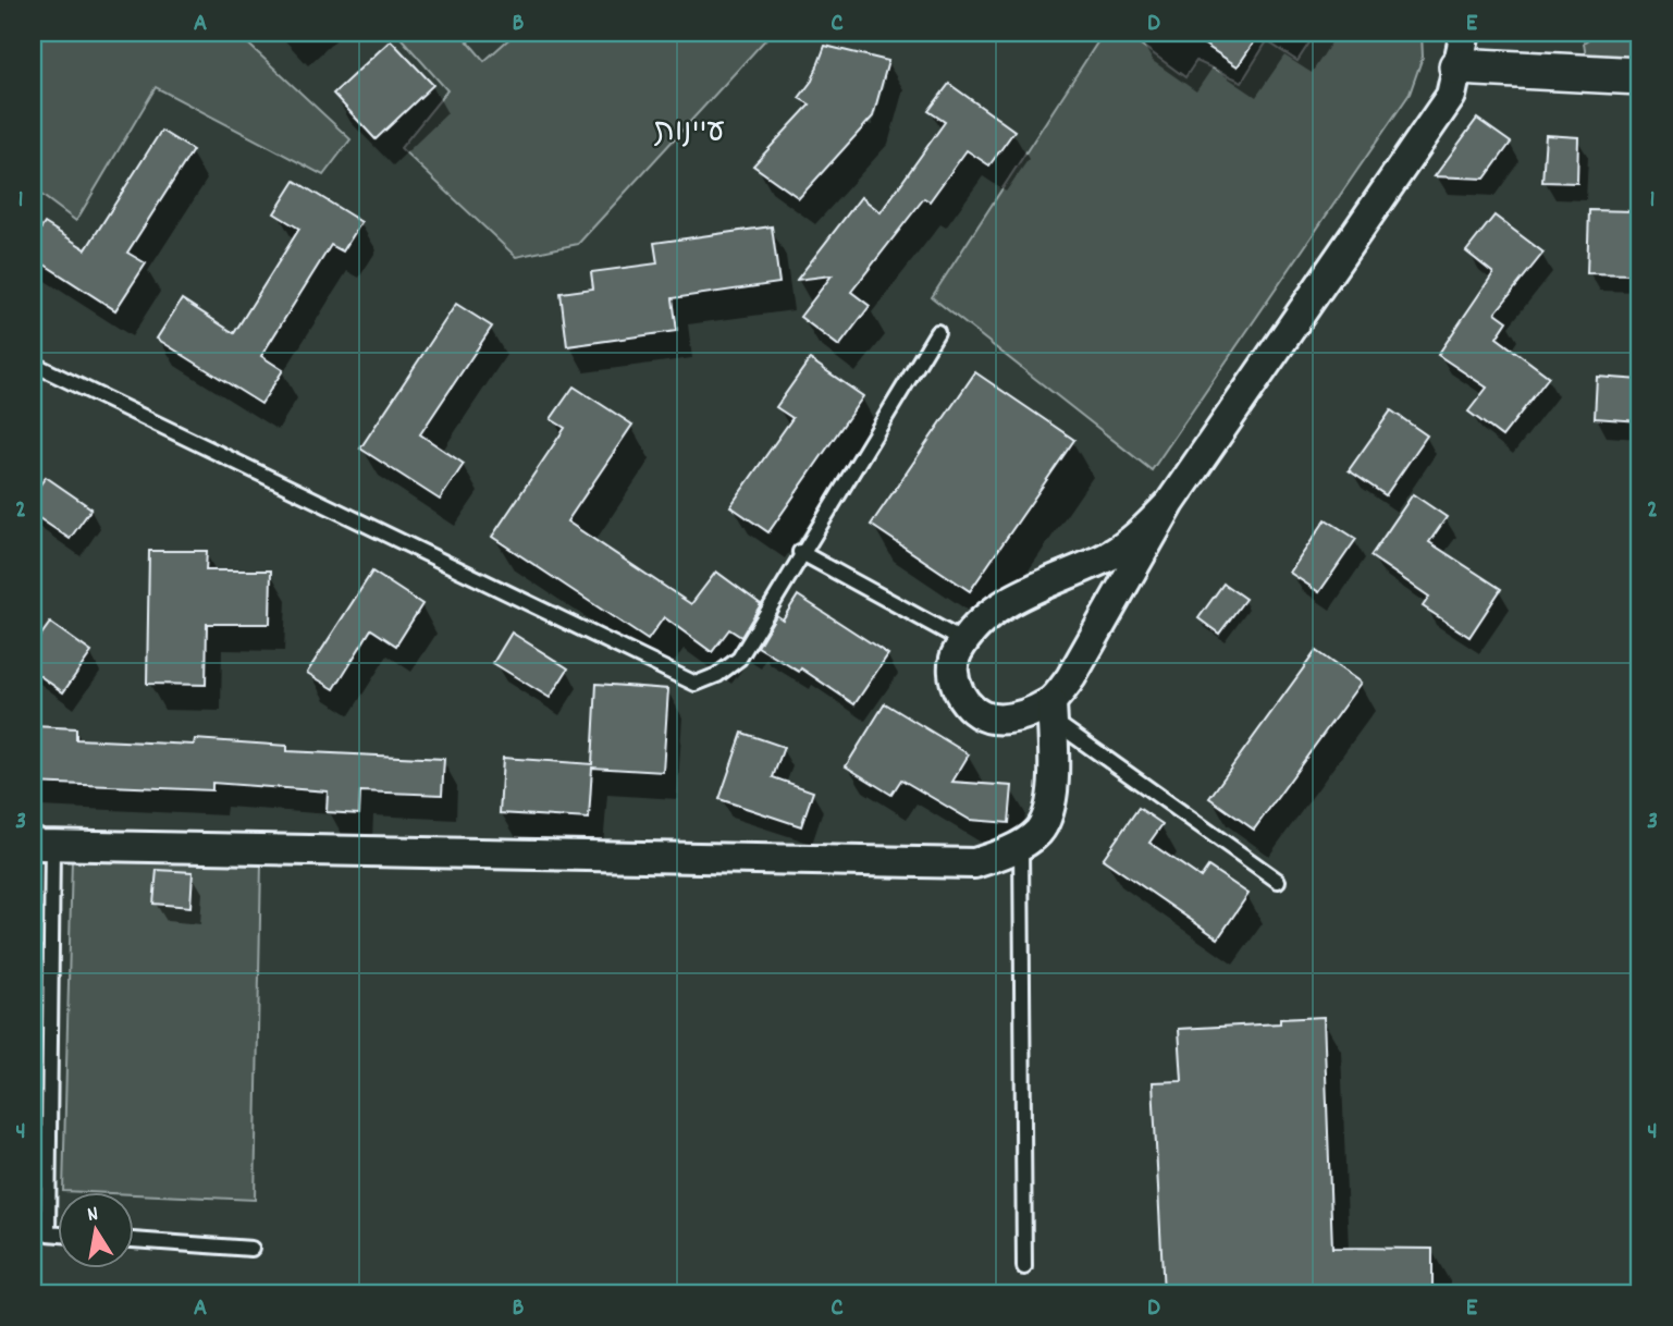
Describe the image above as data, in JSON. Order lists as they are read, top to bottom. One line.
{"districts":["עיינות"],"north":"top","grid":{"columns":["A","B","C","D","E"],"rows":["1","2","3","4"]}}
